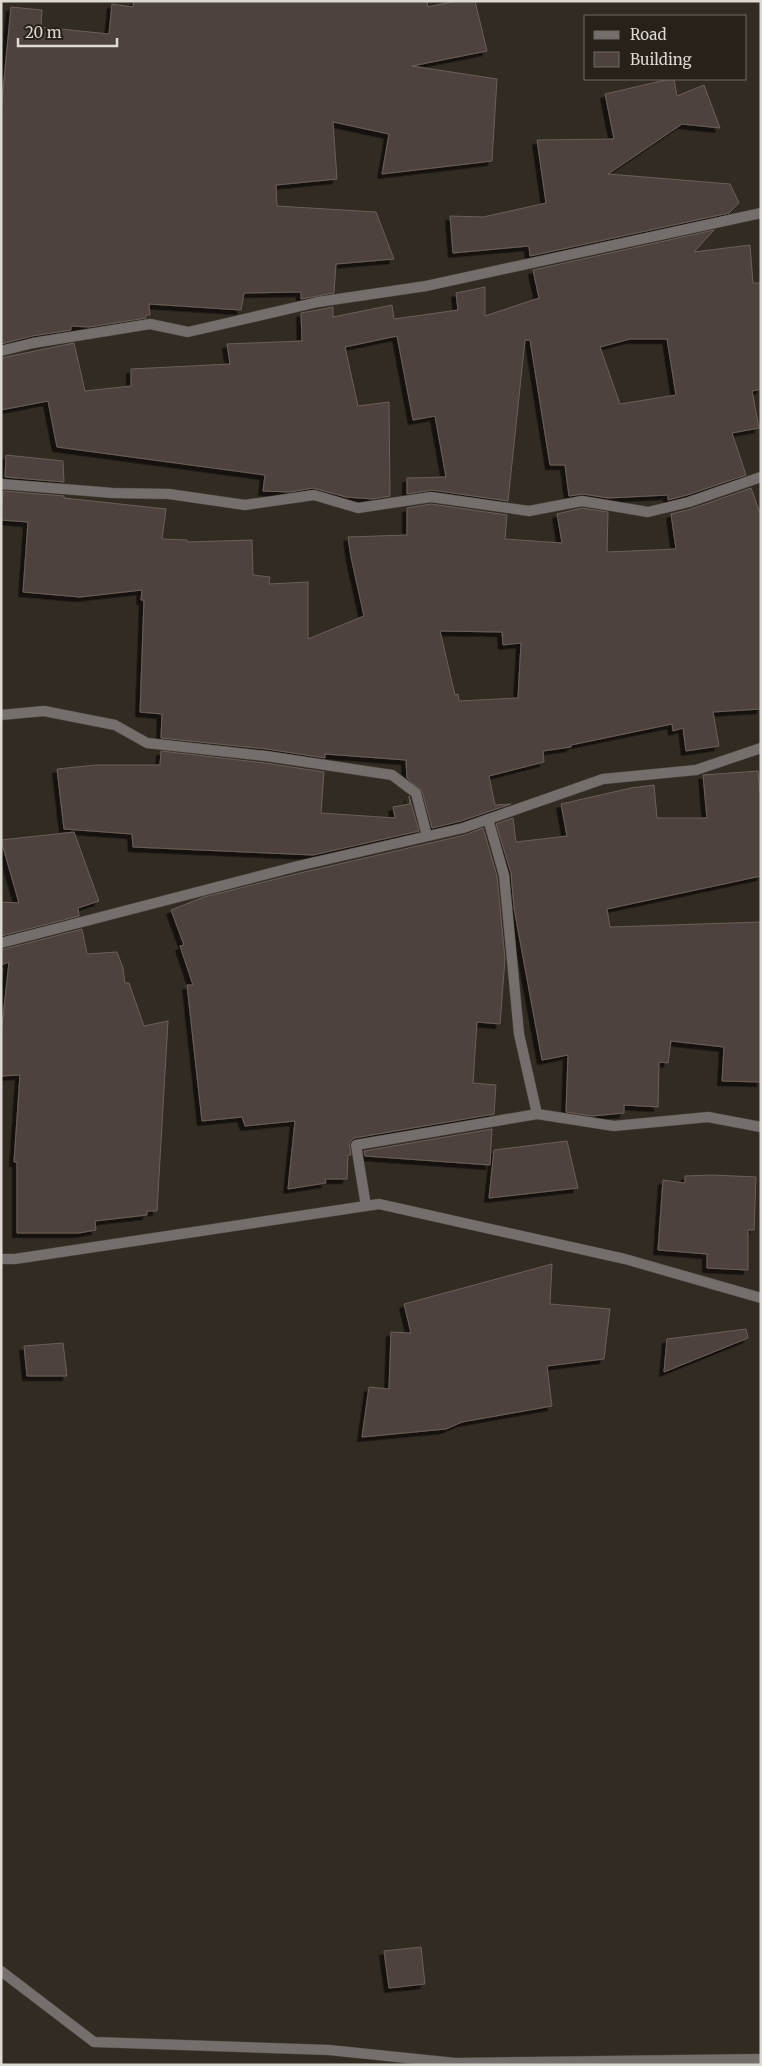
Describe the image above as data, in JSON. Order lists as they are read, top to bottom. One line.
{"legend":["Road","Building"],"scale_bar":"20 m"}
